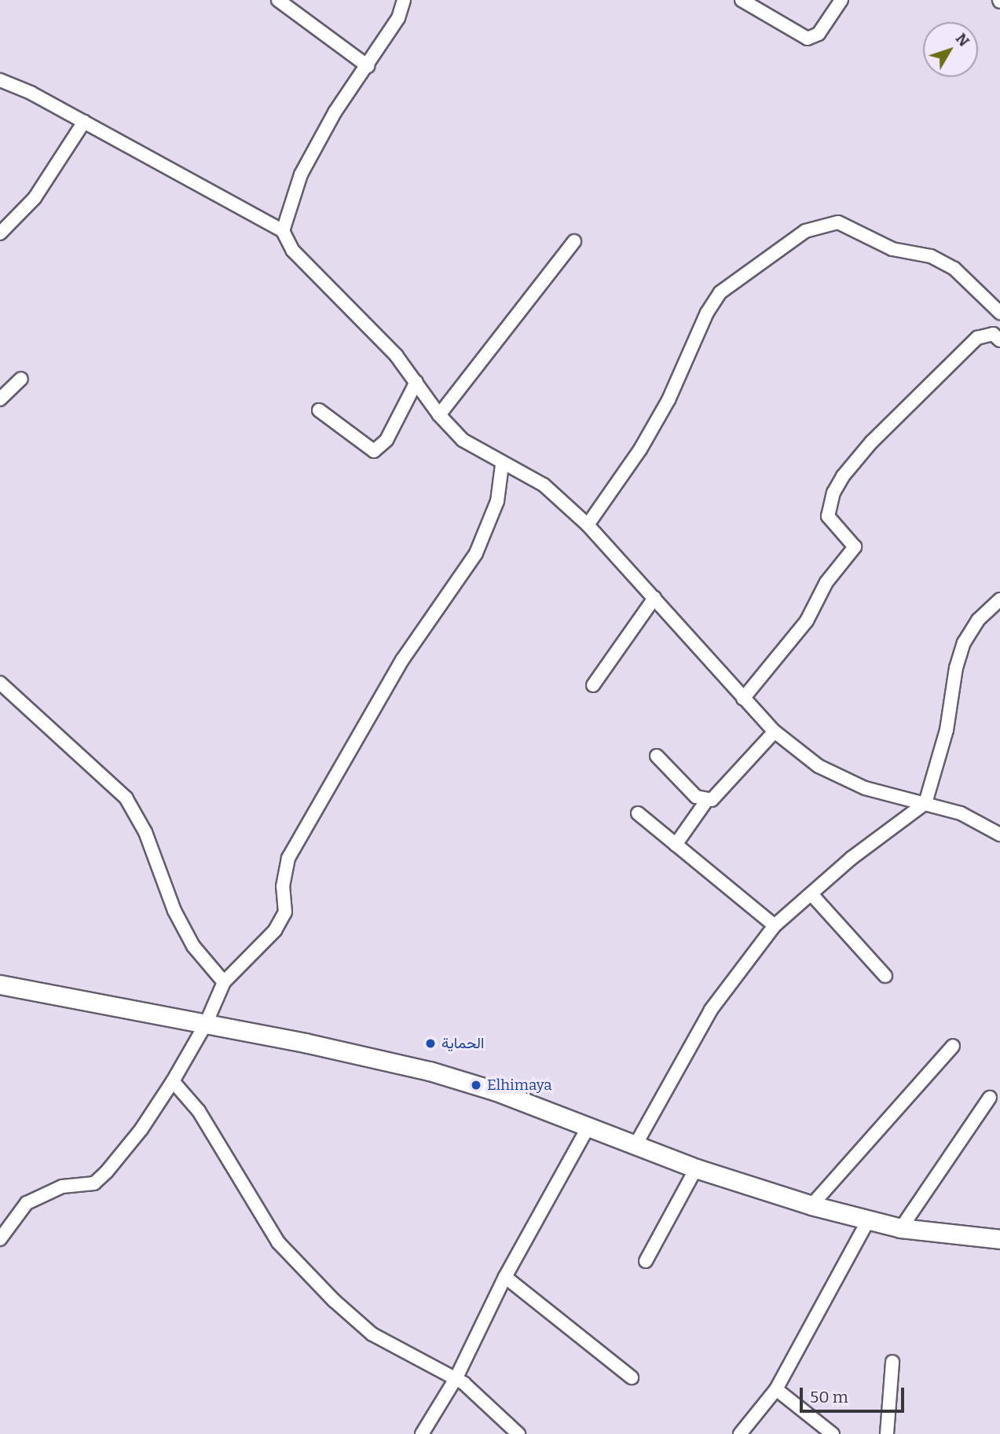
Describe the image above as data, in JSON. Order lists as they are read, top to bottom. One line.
{"places":["الحماية","Elhimaya"],"scale_bar":"50 m","north":"top right"}
